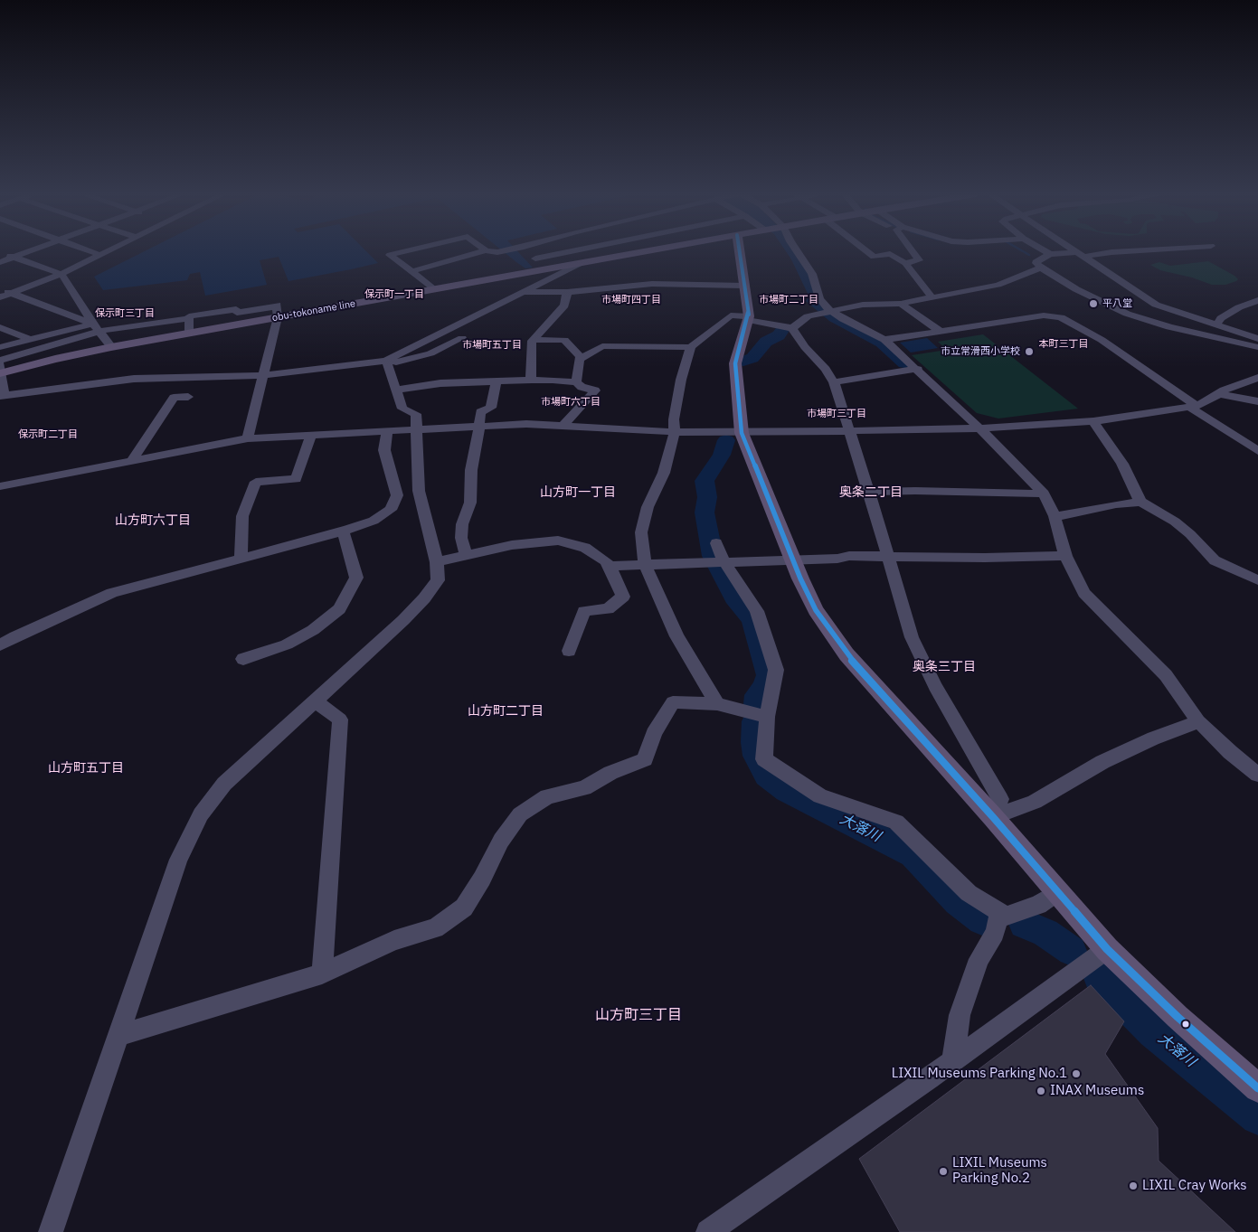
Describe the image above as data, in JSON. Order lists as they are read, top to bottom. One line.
{"streets":{"main road":["obu-tokoname line"]},"districts":["保示町一丁目","市場町四丁目","市場町二丁目","保示町三丁目","本町三丁目","市場町五丁目","市場町六丁目","市場町三丁目","保示町二丁目","山方町一丁目","奥条二丁目","山方町六丁目","奥条三丁目","山方町二丁目","山方町五丁目","山方町三丁目"],"water":["大落川"],"places":["平八堂","市立常滑西小学校","LIXIL Museums Parking No.1","INAX Museums","LIXIL Museums Parking No.2","LIXIL Cray Works"]}
